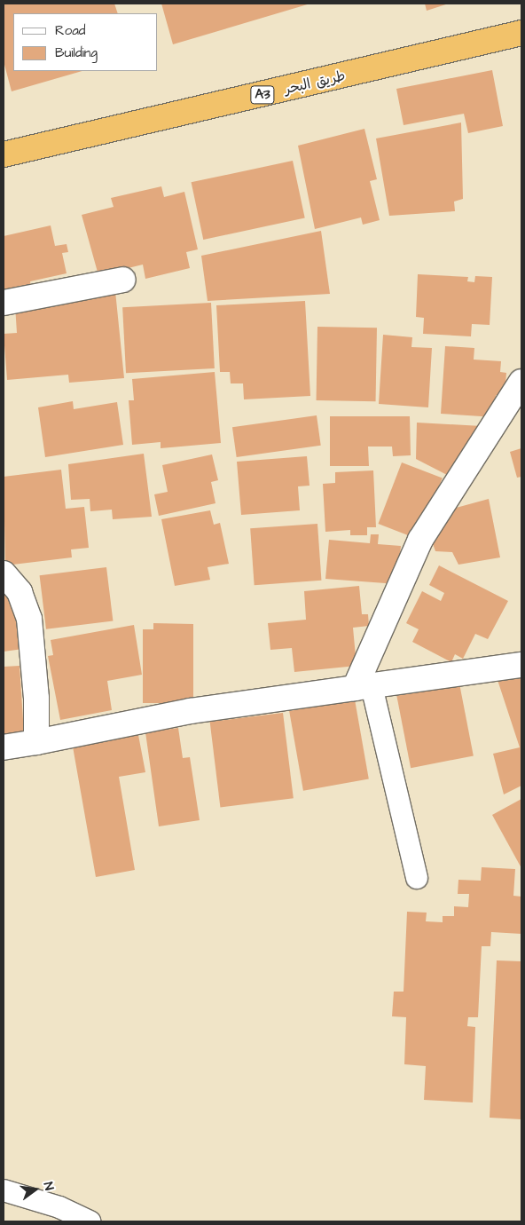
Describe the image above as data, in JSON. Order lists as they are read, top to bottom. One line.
{"streets":{"highway":["طريق البحر","A3"]},"legend":["Road","Building"],"north":"right"}
